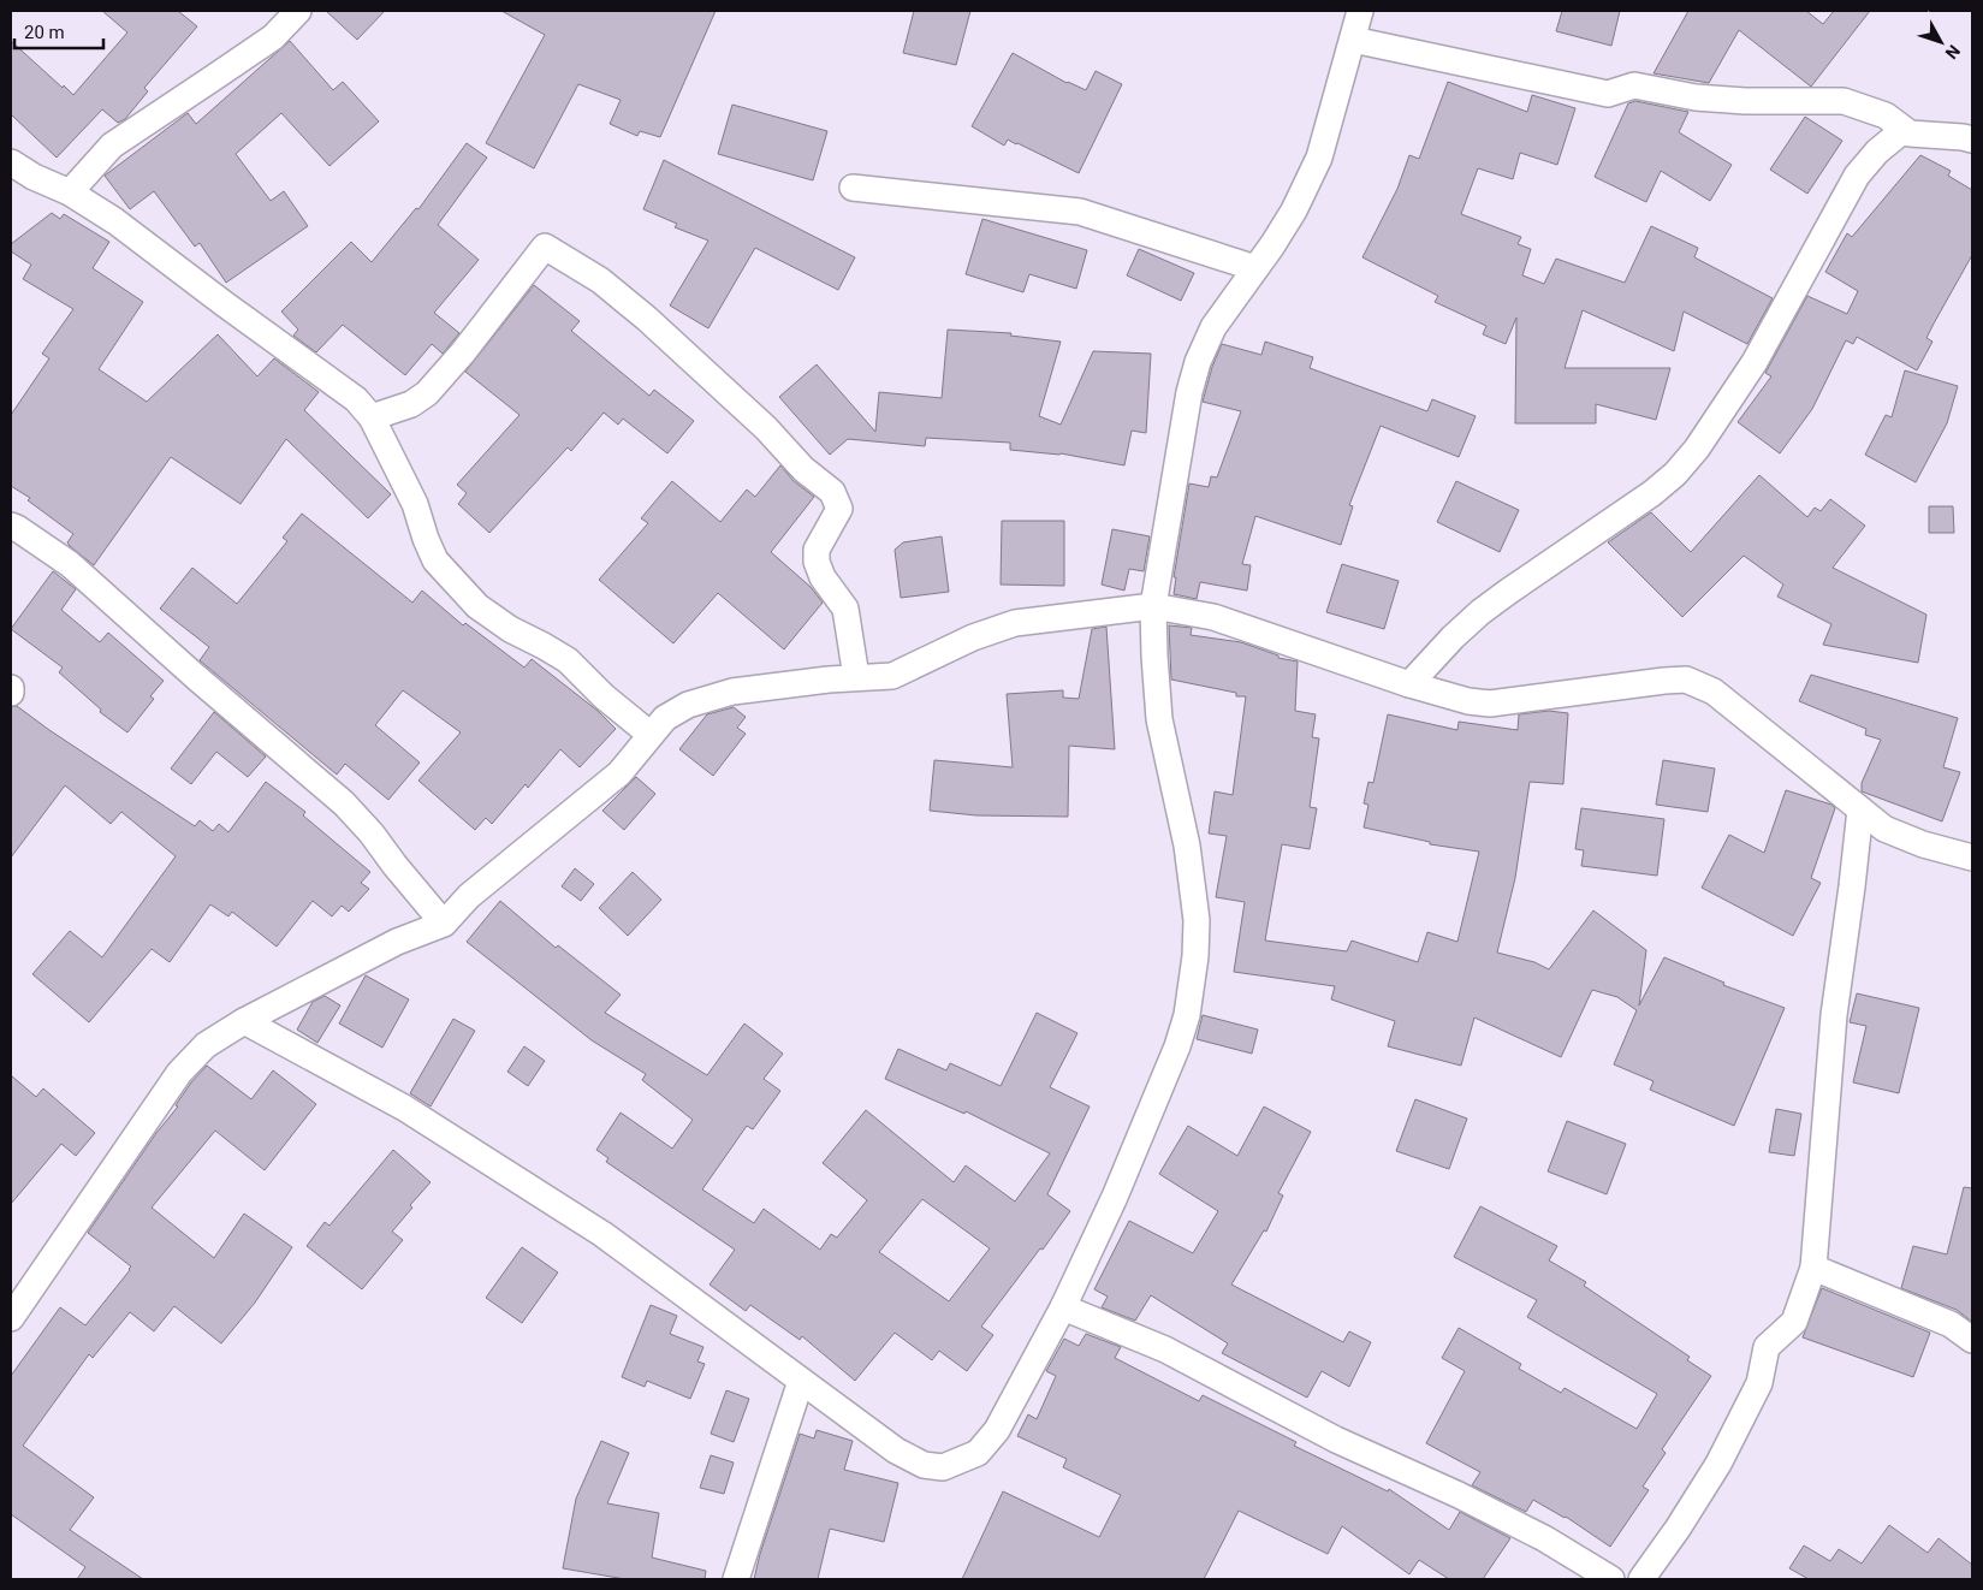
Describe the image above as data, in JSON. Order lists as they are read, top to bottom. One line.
{"scale_bar":"20 m","north":"bottom right"}
